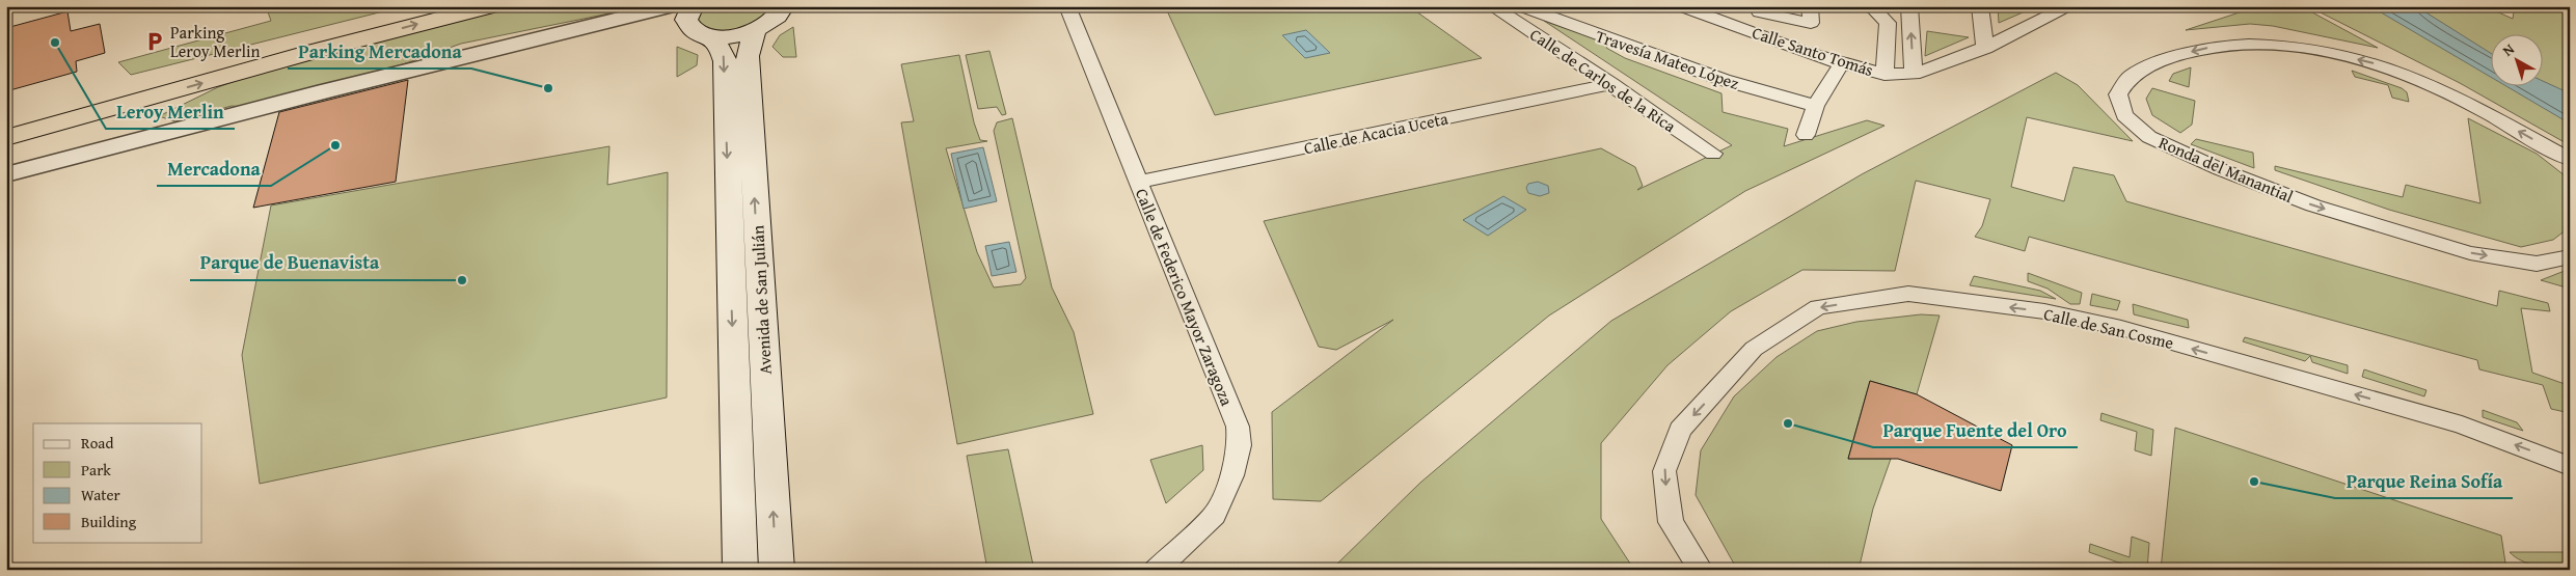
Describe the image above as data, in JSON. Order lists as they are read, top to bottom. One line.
{"streets":{"main road":["Avenida de San Julián"],"street":["Calle Santo Tomás","Travesía Mateo López","Calle de Carlos de la Rica","Calle de Acacia Uceta","Ronda del Manantial","Calle de Federico Mayor Zaragoza","Calle de San Cosme"]},"crossings":[["Calle de Carlos de la Rica","Calle de Acacia Uceta"],["Calle de Acacia Uceta","Calle de Federico Mayor Zaragoza"]],"places":{"parking":["Parking Leroy Merlin"],"other":["Leroy Merlin","Parking Mercadona","Mercadona","Parque de Buenavista","Parque Fuente del Oro","Parque Reina Sofía"]},"legend":["Road","Park","Water","Building"],"north":"top left"}
